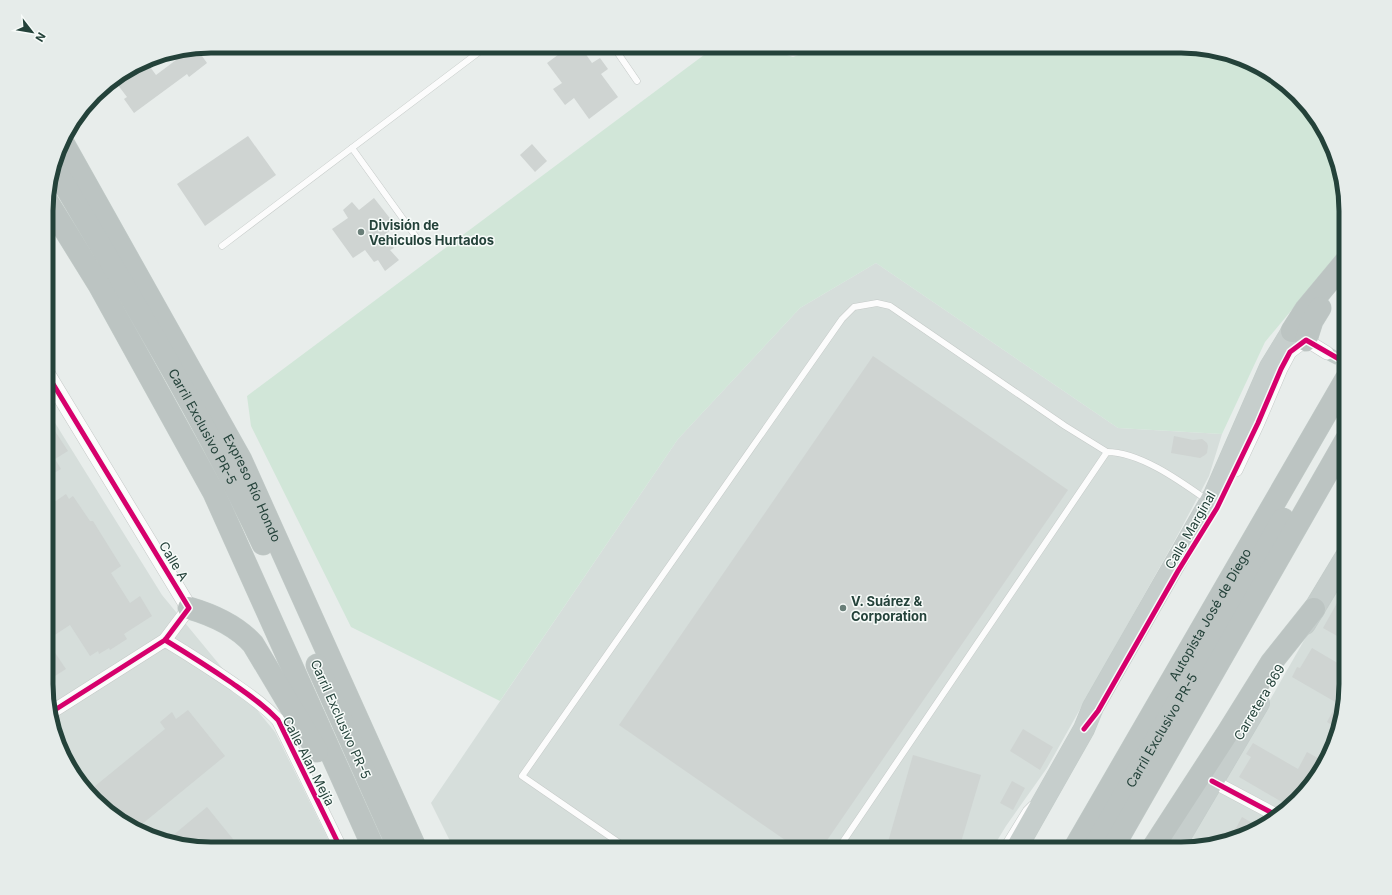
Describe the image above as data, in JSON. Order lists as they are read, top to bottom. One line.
{"streets":{"highway":["Carril Exclusivo PR-5","Expreso Río Hondo","Calle Marginal","Autopista José de Diego","Carretera 869"],"street":["Calle A","Calle Alan Mejía"]},"places":["División de Vehiculos Hurtados","V. Suárez & Corporation"],"north":"bottom right"}
